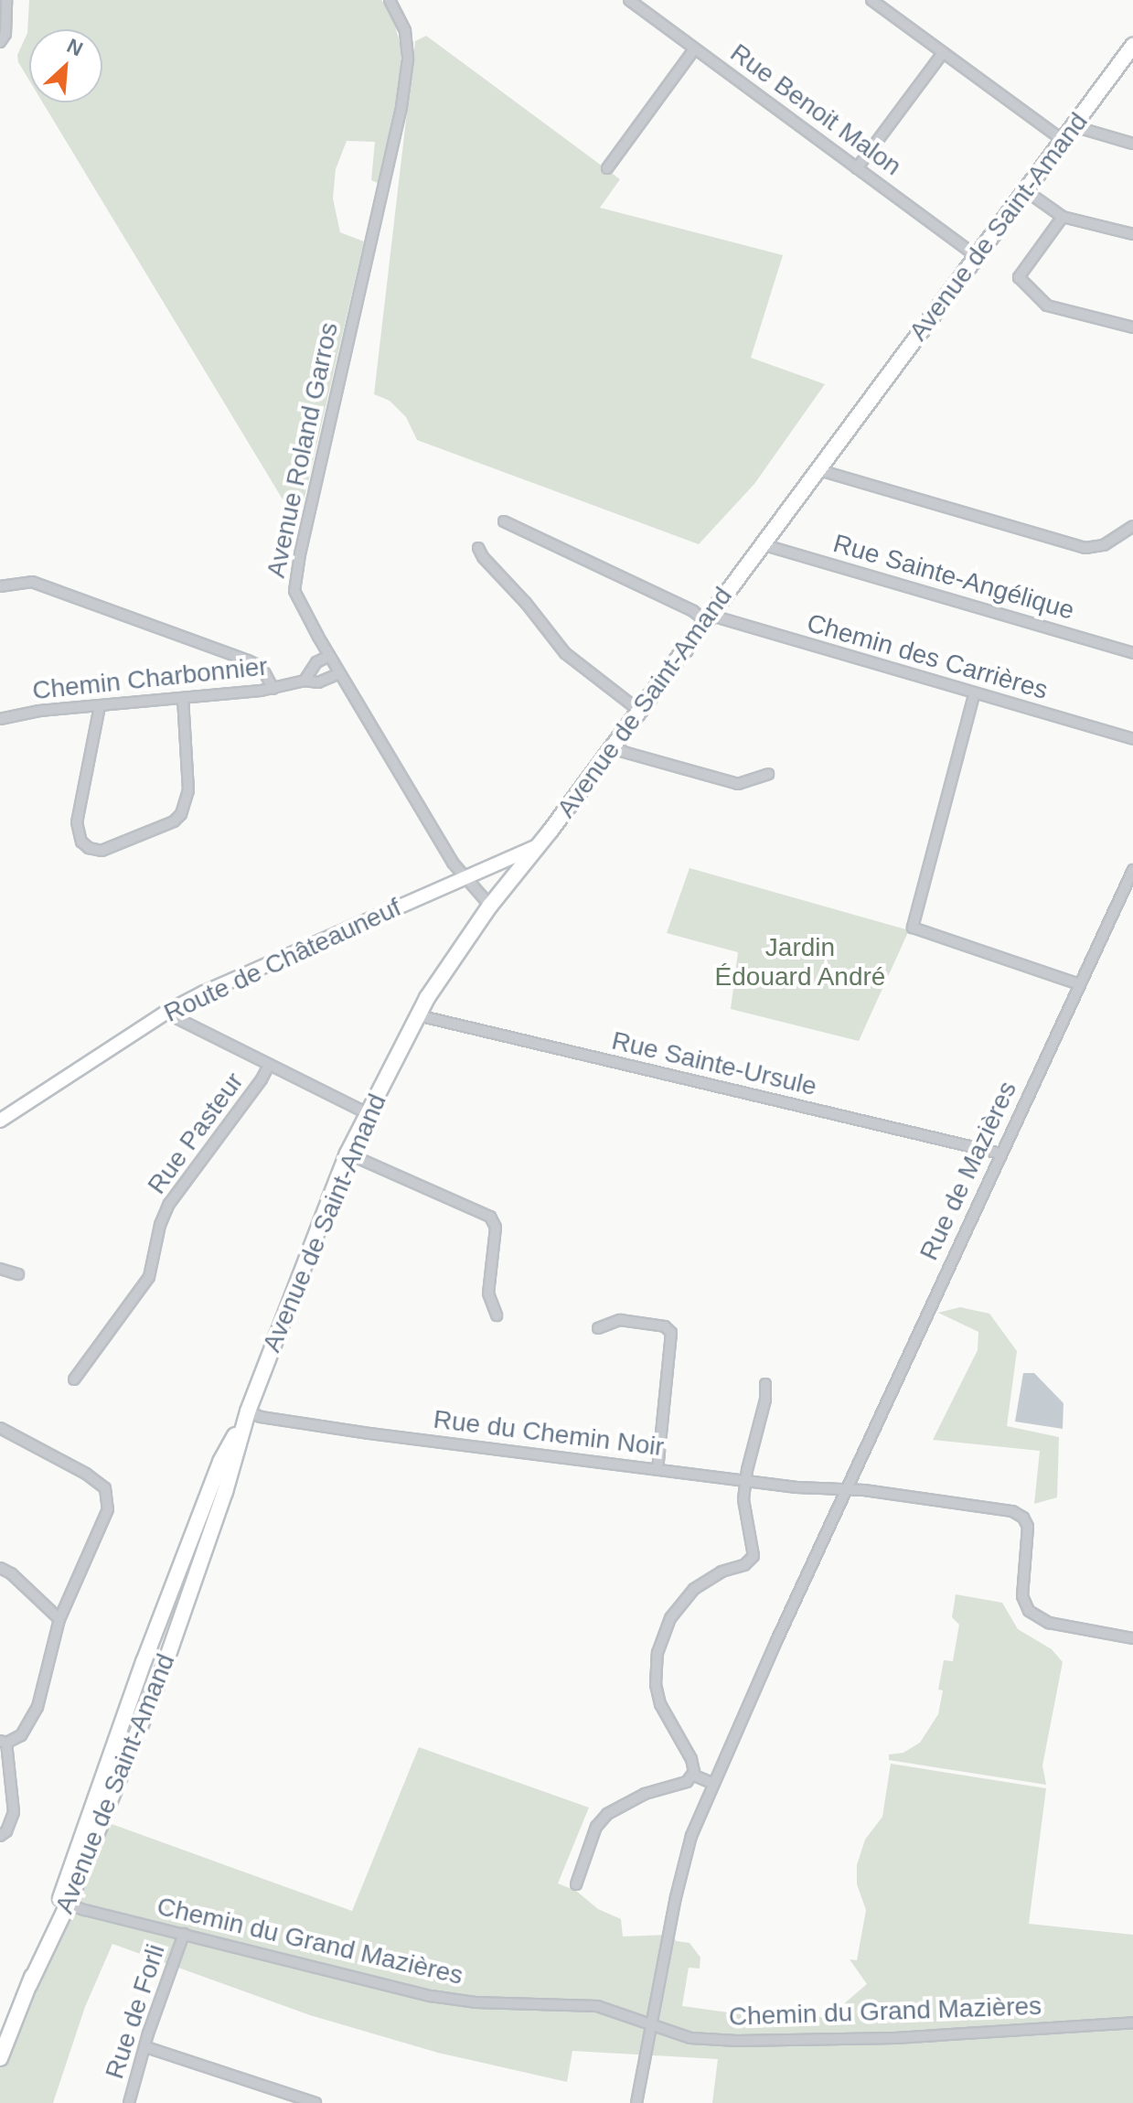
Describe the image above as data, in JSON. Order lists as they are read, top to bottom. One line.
{"streets":{"main road":["Avenue de Saint-Amand","Route de Châteauneuf"],"street":["Rue Benoit Malon","Avenue Roland Garros","Rue Sainte-Angélique","Chemin des Carrières","Chemin Charbonnier","Rue Sainte-Ursule","Rue Pasteur","Rue de Mazières","Rue du Chemin Noir","Chemin du Grand Mazières","Rue de Forli"]},"crossings":[["Rue Benoit Malon","Avenue de Saint-Amand"],["Avenue de Saint-Amand","Avenue Roland Garros"],["Avenue de Saint-Amand","Rue Sainte-Angélique"],["Avenue de Saint-Amand","Chemin des Carrières"],["Avenue de Saint-Amand","Route de Châteauneuf"],["Avenue de Saint-Amand","Rue Sainte-Ursule"],["Avenue de Saint-Amand","Rue du Chemin Noir"],["Avenue de Saint-Amand","Chemin du Grand Mazières"],["Avenue Roland Garros","Chemin Charbonnier"],["Avenue Roland Garros","Route de Châteauneuf"],["Rue Sainte-Ursule","Rue de Mazières"],["Rue de Mazières","Rue du Chemin Noir"],["Rue de Mazières","Chemin du Grand Mazières"],["Chemin du Grand Mazières","Rue de Forli"]],"parks":["Jardin Édouard André"],"north":"top right"}
